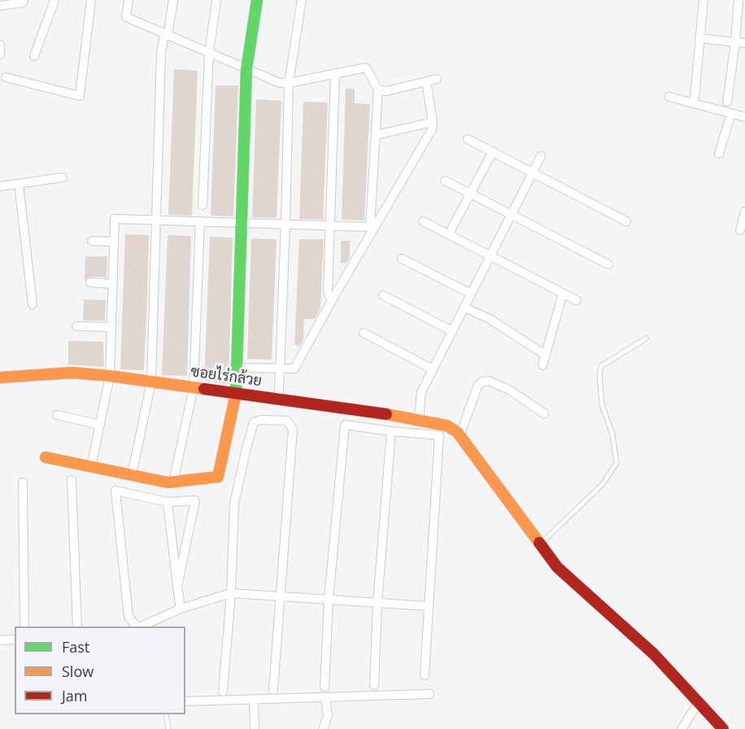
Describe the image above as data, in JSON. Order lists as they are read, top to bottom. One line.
{"streets":{"street":["ซอยไร่กล้วย"]},"legend":["Fast","Slow","Jam"]}
